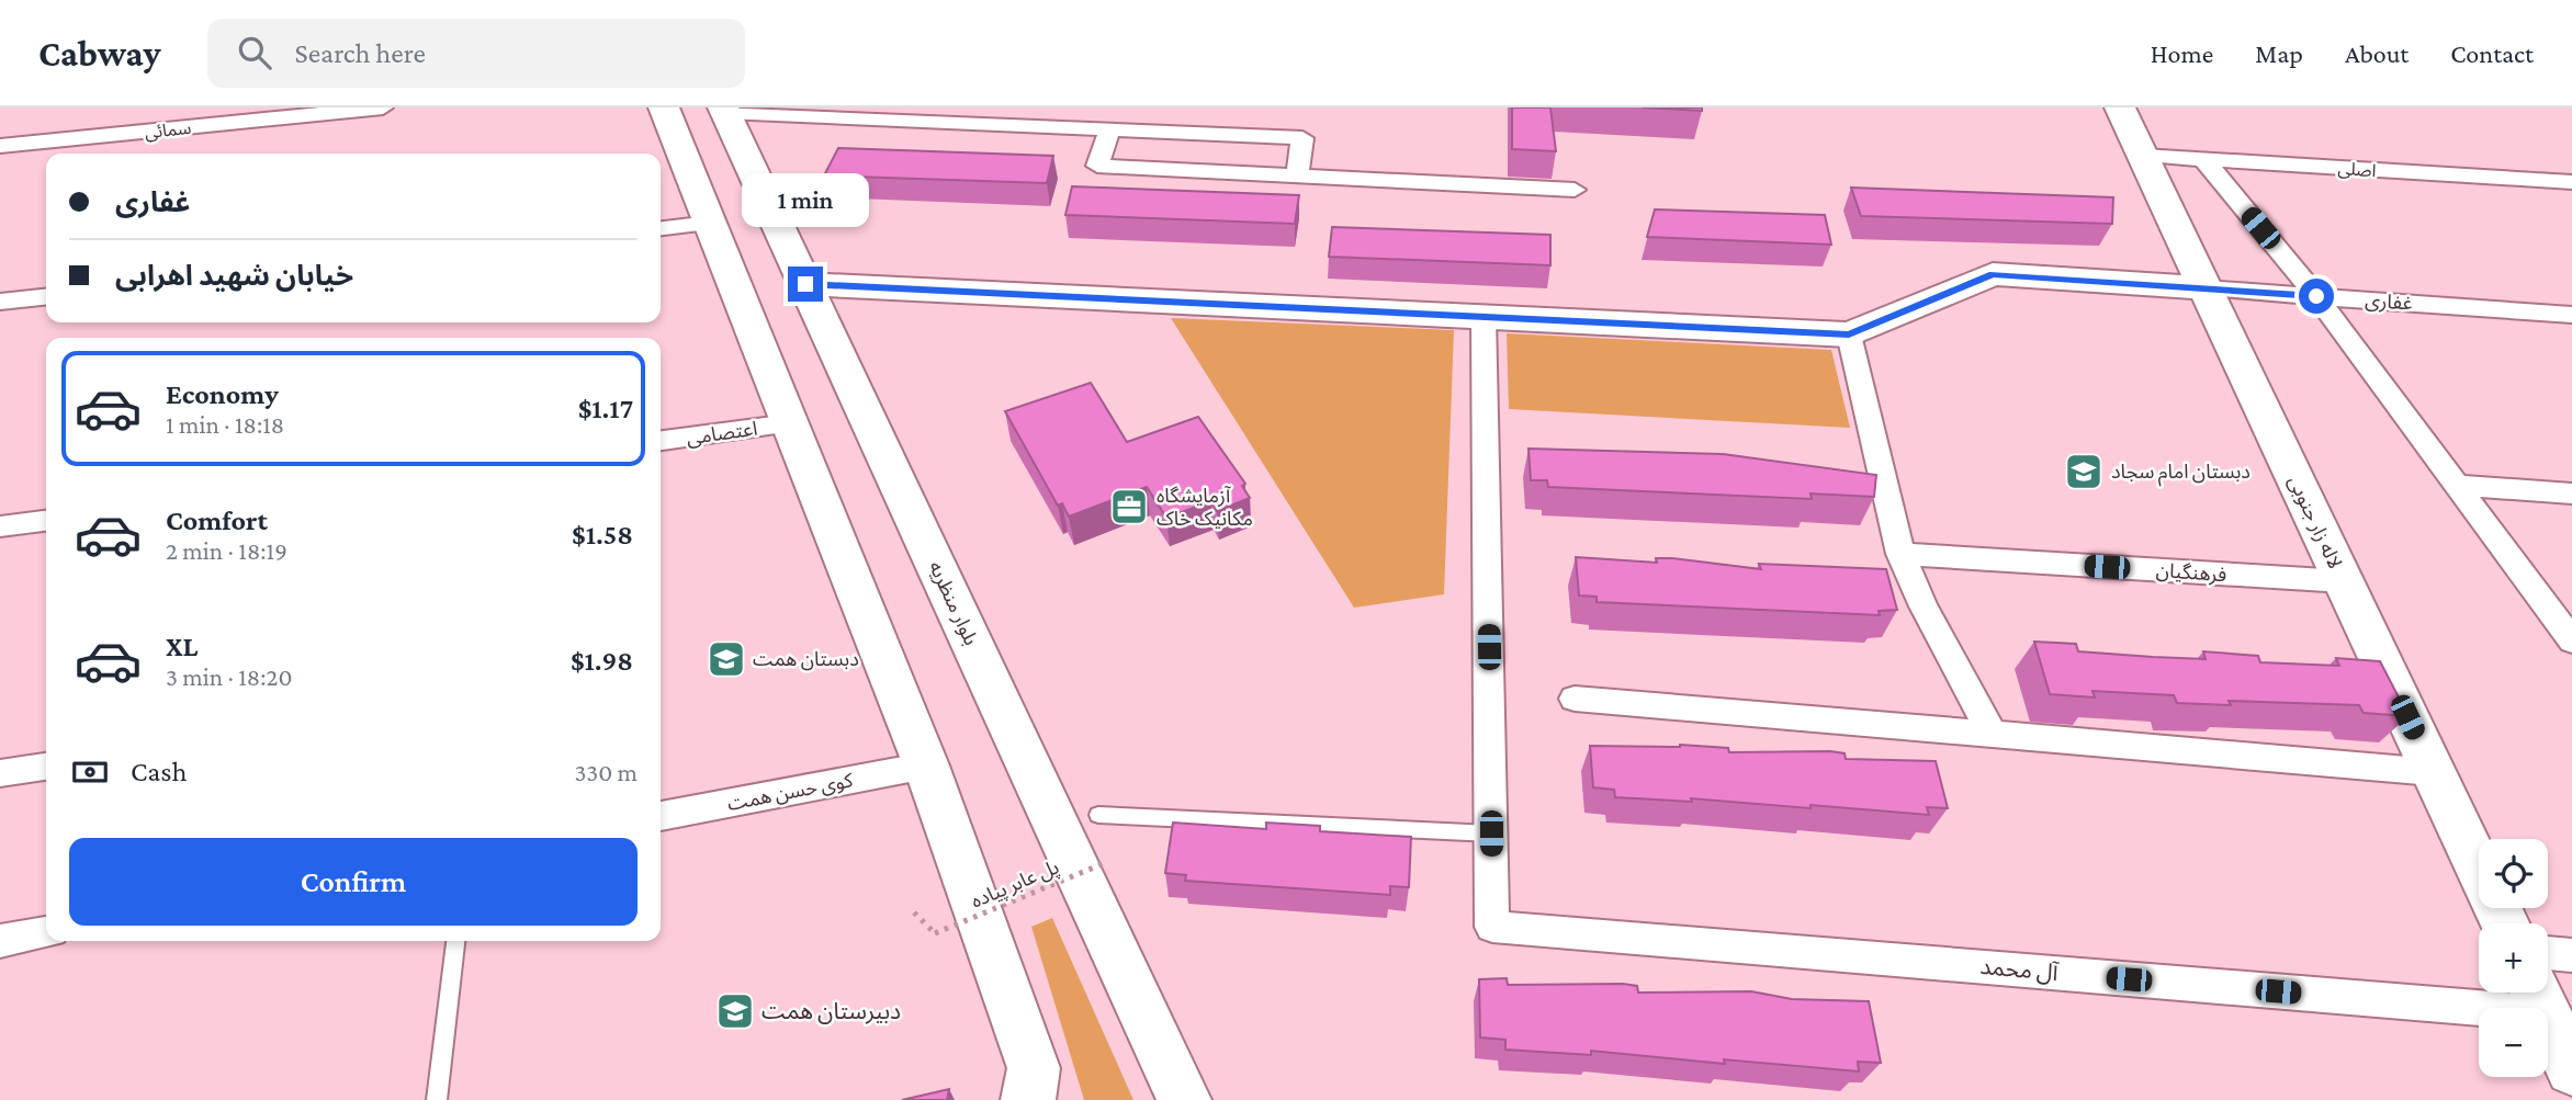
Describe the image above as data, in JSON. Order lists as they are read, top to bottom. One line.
{"streets":{"main road":["لاله زار جنوبی","بلوار منظریه"],"street":["سمائی","اصلی","غفاری","اعتصامی","فرهنگیان","کوی حسن همت","آل محمد"],"path":["پل عابر پیاده"]},"crossings":[["اصلی","لاله زار جنوبی"],["غفاری","لاله زار جنوبی"],["لاله زار جنوبی","فرهنگیان"]],"places":{"school or university":["دبستان امام سجاد","دبستان همت","دبیرستان همت"],"office":["آزمایشگاه مکانیک خاک"]},"page":{"header":"Cabway","search":"Search here","nav":["Home","Map","About","Contact"],"banner":["غفاری","خیابان شهید اهرابی"],"bubble":"1 min","list":[{"name":"Economy","note":"1 min · 18:18","value":"$1.17"},{"name":"Comfort","note":"2 min · 18:19","value":"$1.58"},{"name":"XL","note":"3 min · 18:20","value":"$1.98"}],"pay":["Cash","330 m"],"buttons":"Confirm","map_buttons":["+","−"]}}
